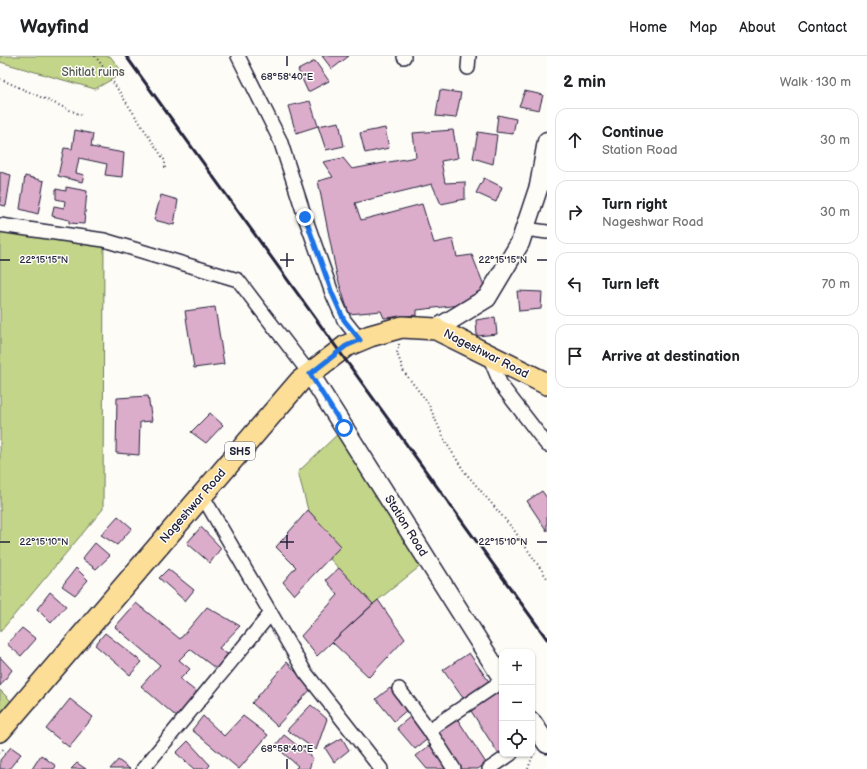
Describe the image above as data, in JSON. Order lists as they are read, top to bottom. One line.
{"streets":{"main road":["Nageshwar Road","SH5"],"street":["Station Road"]},"crossings":[["Nageshwar Road","Station Road"]],"parks":["Shitlat ruins"],"page":{"header":"Wayfind","nav":["Home","Map","About","Contact"],"heading":["2 min","Walk · 130 m"],"list":[["Continue","Station Road","30 m"],["Turn right","Nageshwar Road","30 m"],["Turn left","70 m"],"Arrive at destination"],"map_buttons":["+","−"]},"coordinates":["68°58'40\"E","22°15'15\"N","22°15'10\"N"]}
